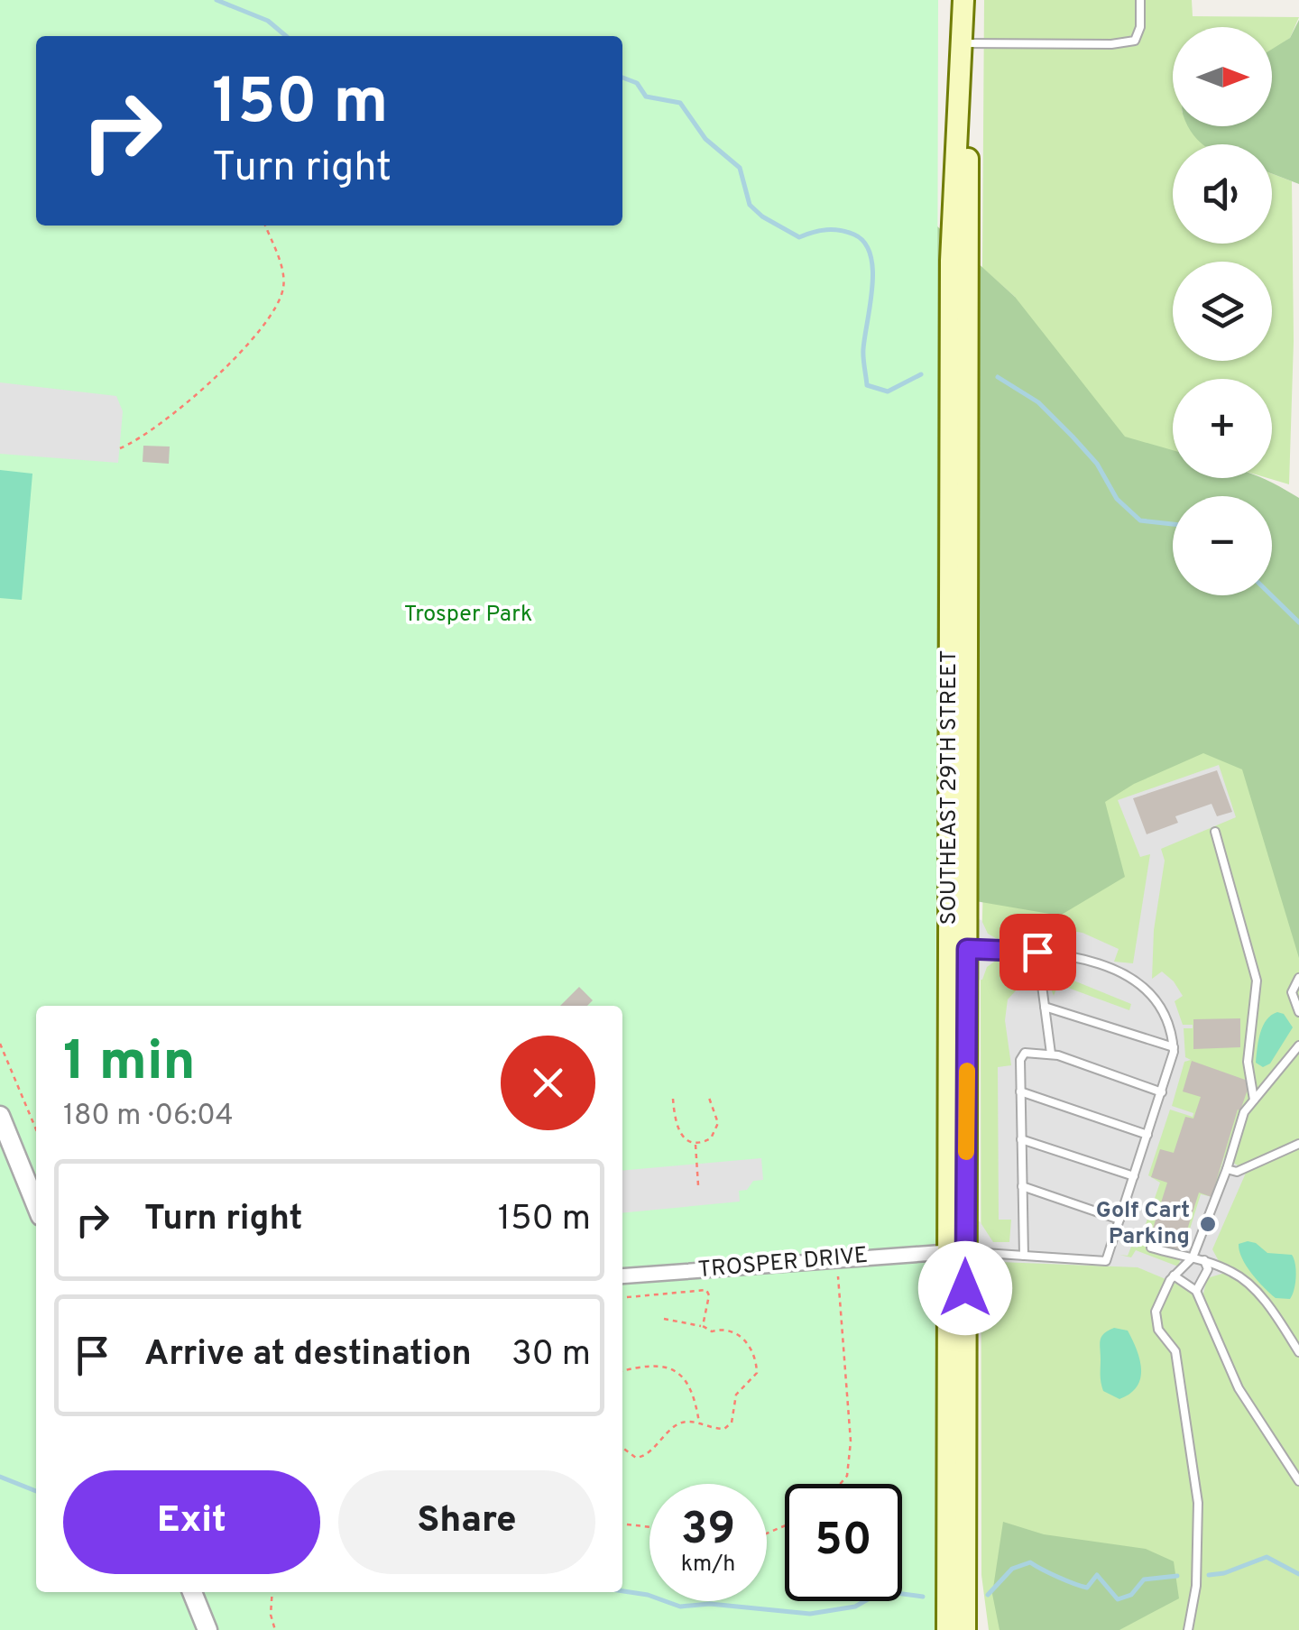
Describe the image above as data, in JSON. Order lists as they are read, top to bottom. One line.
{"streets":{"main road":["SOUTHEAST 29TH STREET"],"street":["TROSPER DRIVE"]},"crossings":[["SOUTHEAST 29TH STREET","TROSPER DRIVE"]],"parks":["Trosper Park"],"places":["Golf Cart Parking"],"north":"right","page":{"map_buttons":["+","−"],"turn":["150 m","Turn right"],"heading":["1 min","180 m · 06:04"],"list":[{"name":"Turn right","value":"150 m"},{"name":"Arrive at destination","value":"30 m"}],"buttons":["Exit","Share"],"speed":"39 km/h","limit":"50"}}
